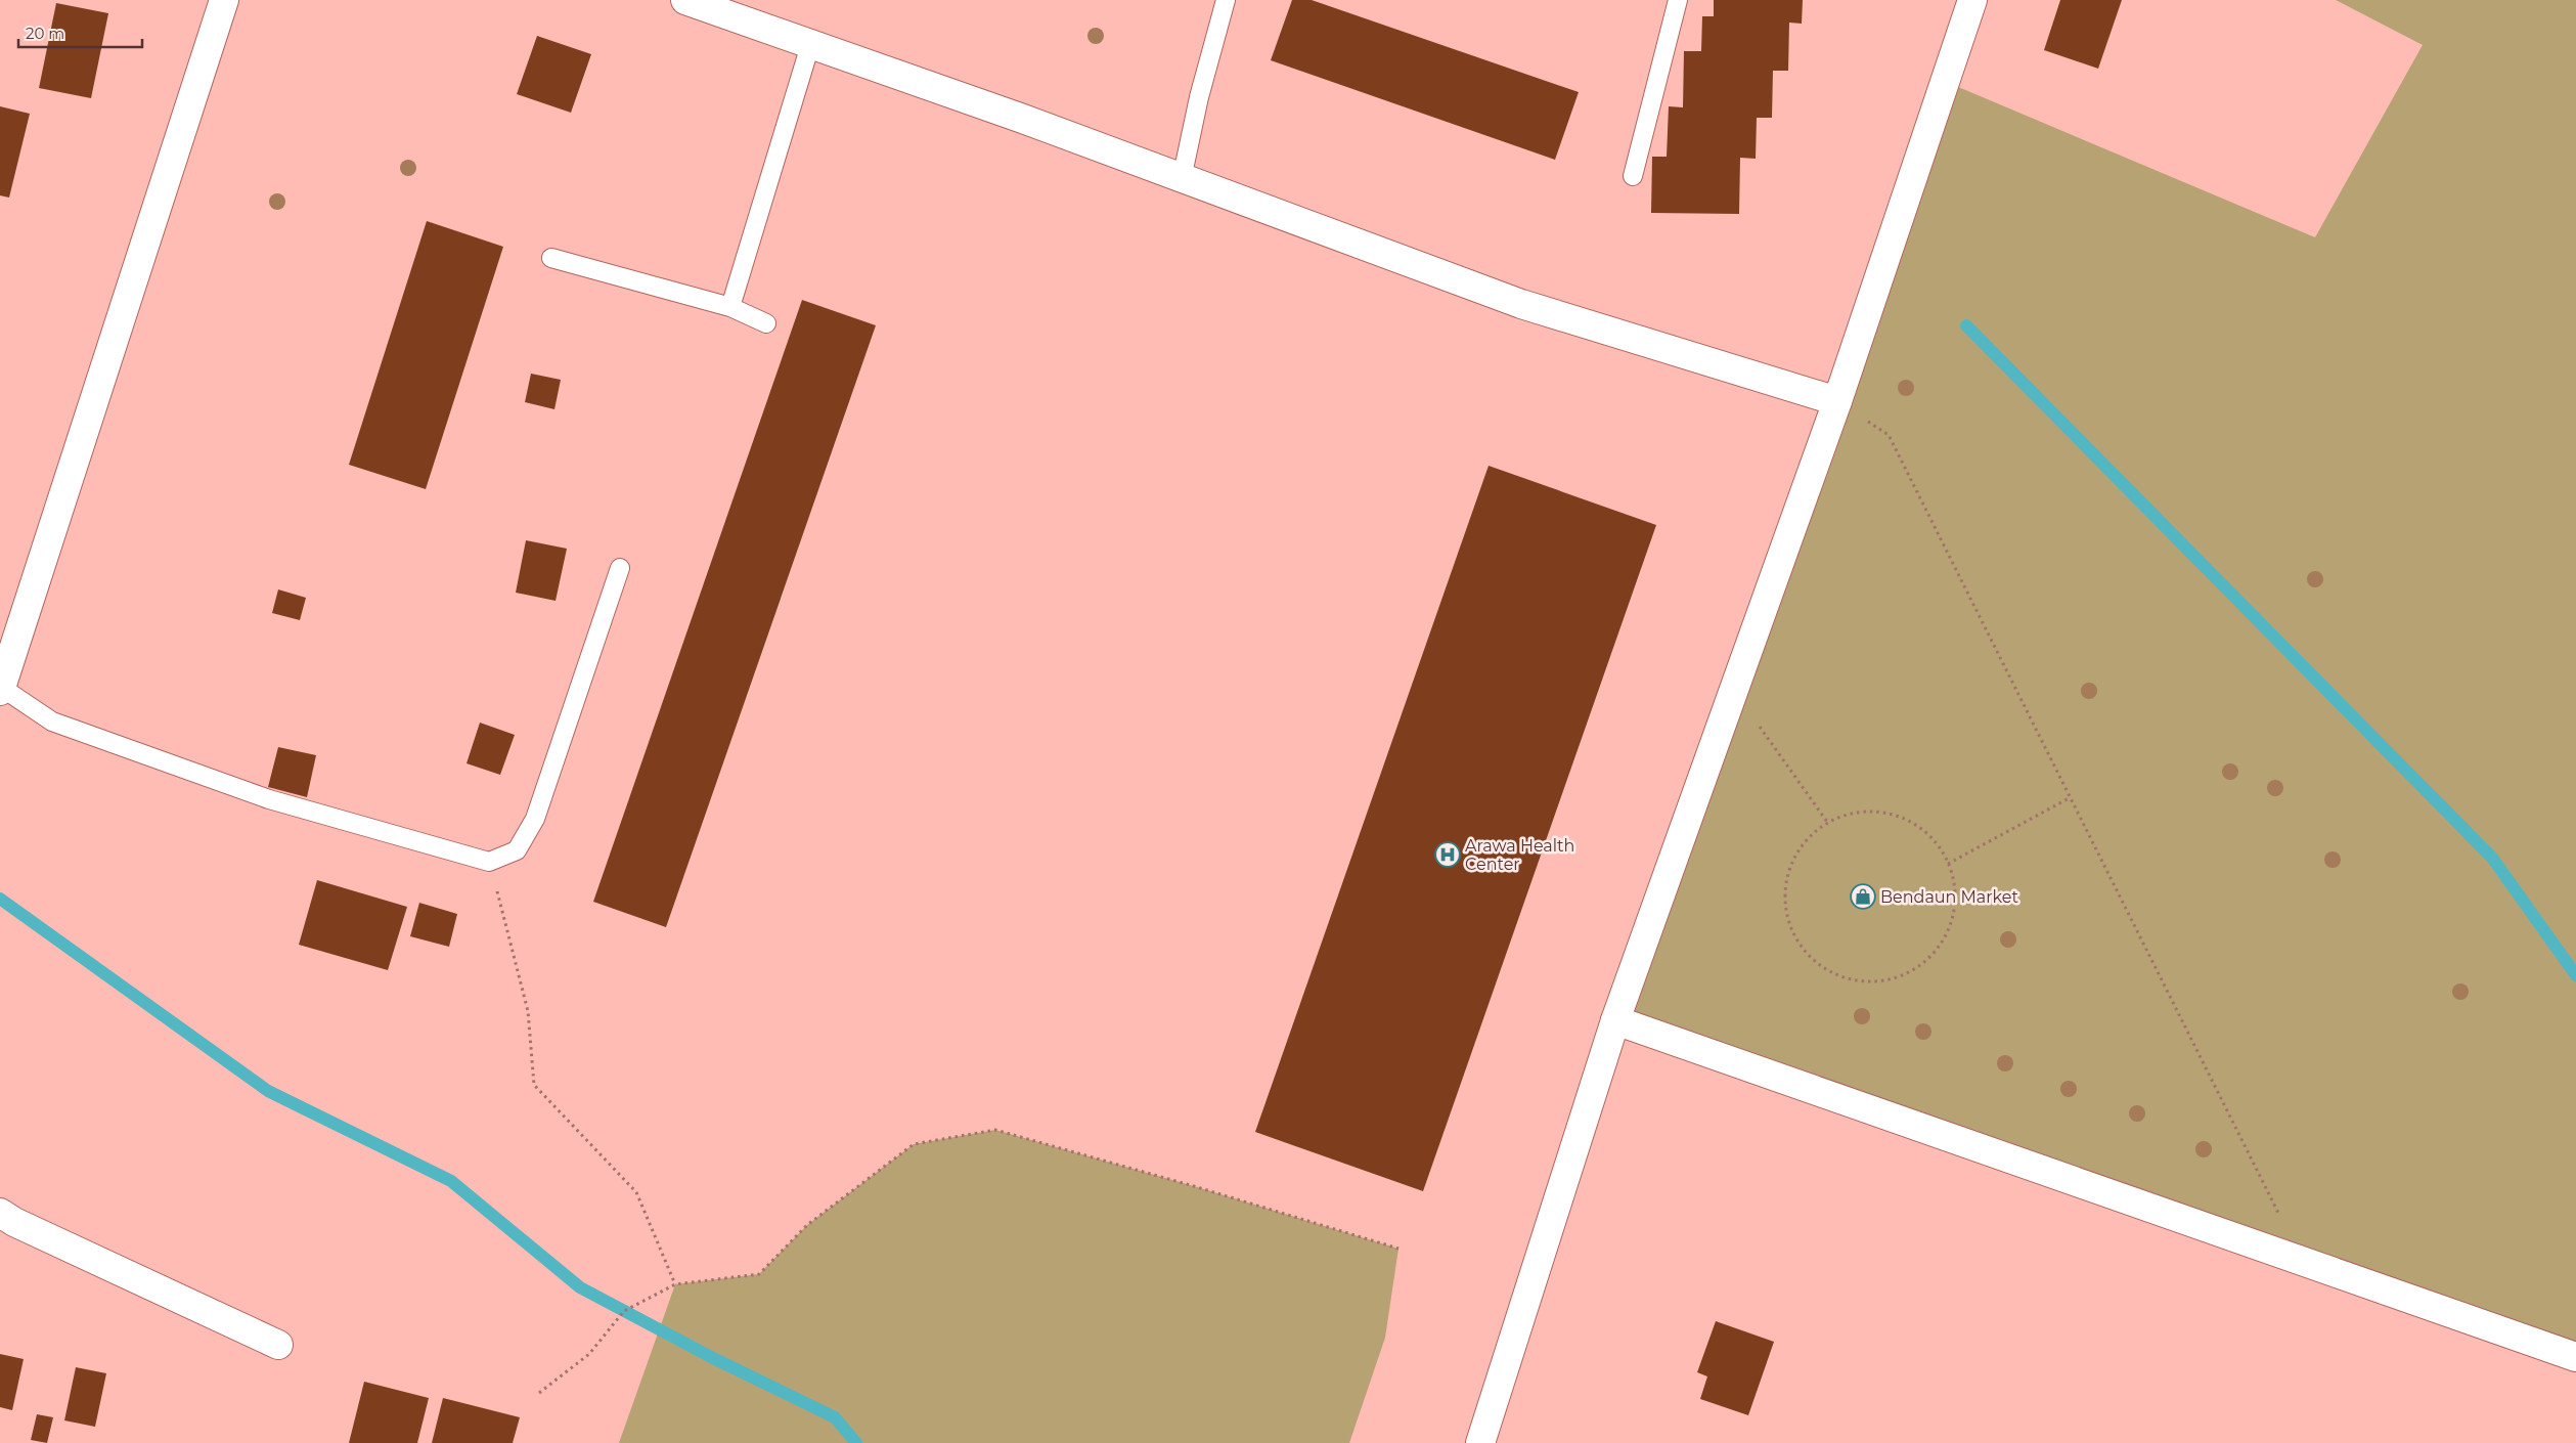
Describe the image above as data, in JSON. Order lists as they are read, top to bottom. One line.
{"places":{"hospital":["Arawa Health Center"],"shop":["Bendaun Market"]},"scale_bar":"20 m"}
